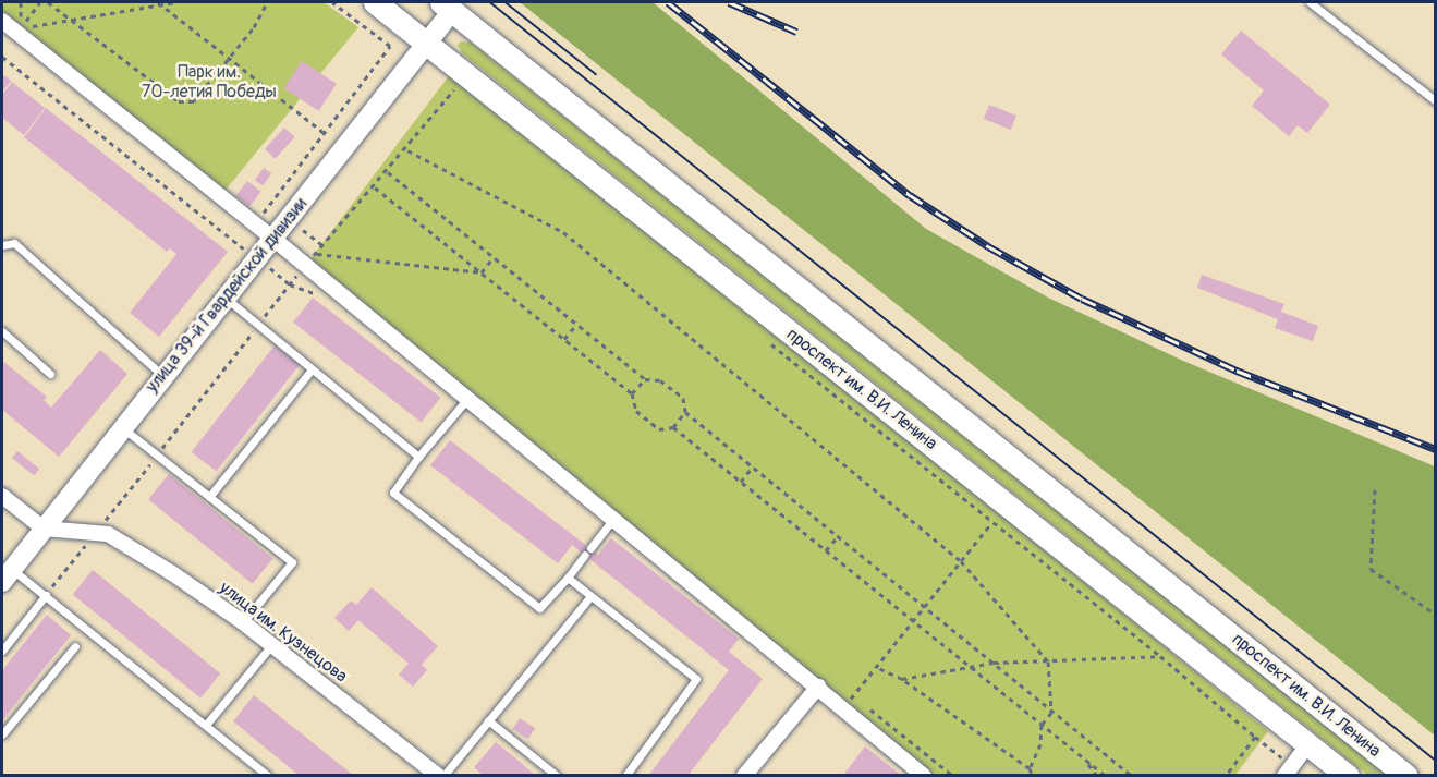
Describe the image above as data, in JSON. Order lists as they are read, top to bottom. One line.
{"streets":{"main road":["улица 39-й Гвардейской дивизии","проспект им. В.И. Ленина"],"street":["улица им. Кузнецова"]},"crossings":[["улица 39-й Гвардейской дивизии","проспект им. В.И. Ленина"]],"parks":["Парк им. 70-летия Победы"]}
